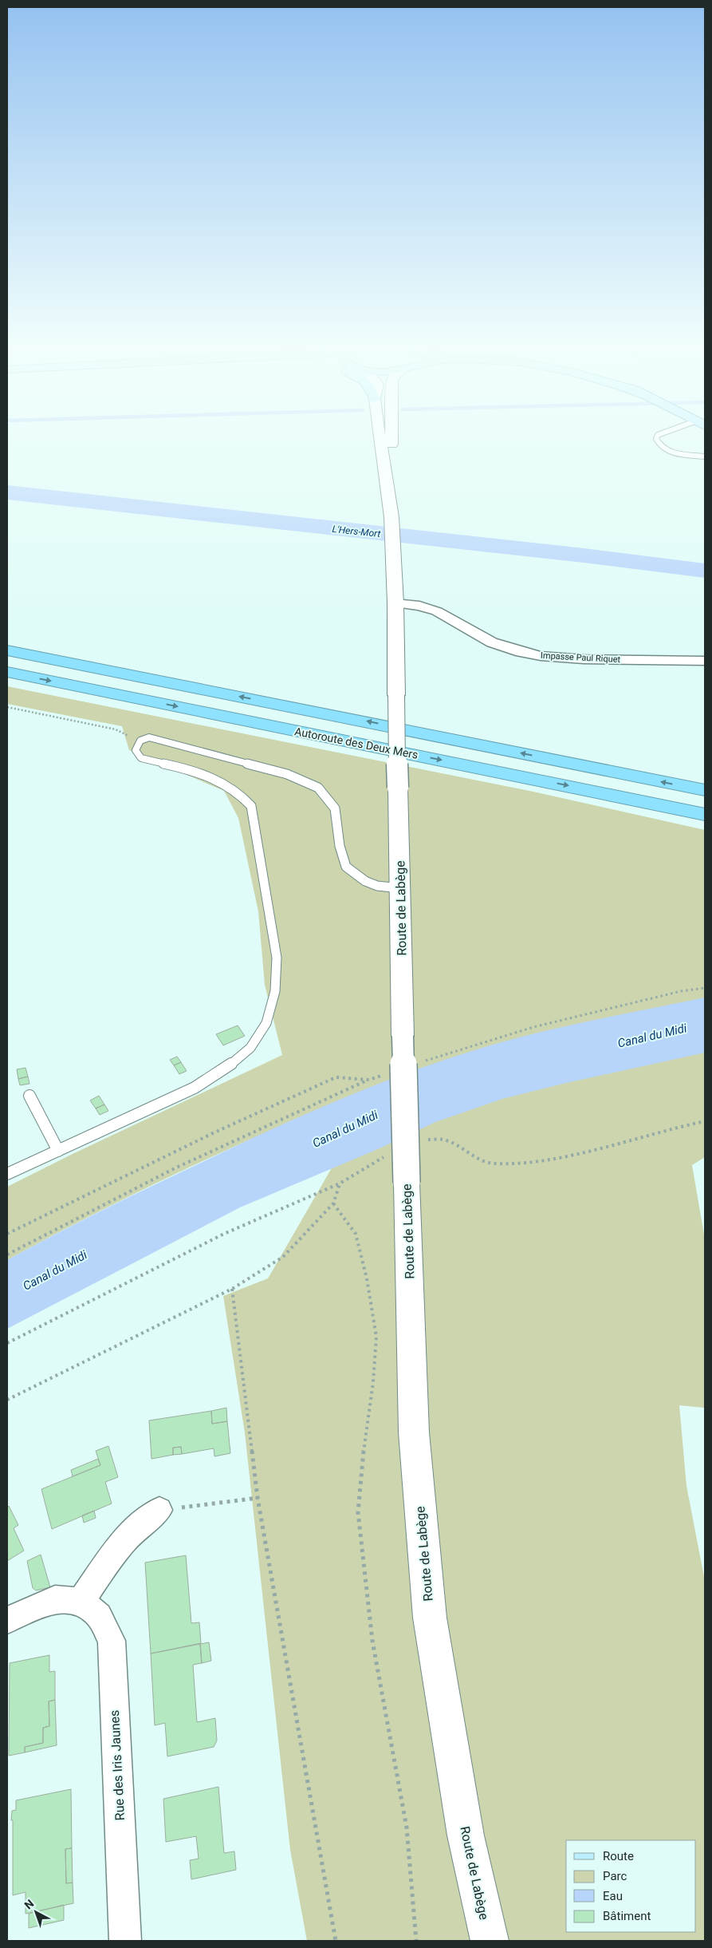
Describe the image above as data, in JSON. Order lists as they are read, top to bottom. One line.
{"streets":{"highway":["Autoroute des Deux Mers"],"street":["Impasse Paul Riquet","Route de Labège","Rue des Iris Jaunes"]},"crossings":[["Impasse Paul Riquet","Route de Labège"]],"water":["L'Hers-Mort","Canal du Midi"],"legend":["Route","Parc","Eau","Bâtiment"],"north":"top left"}
